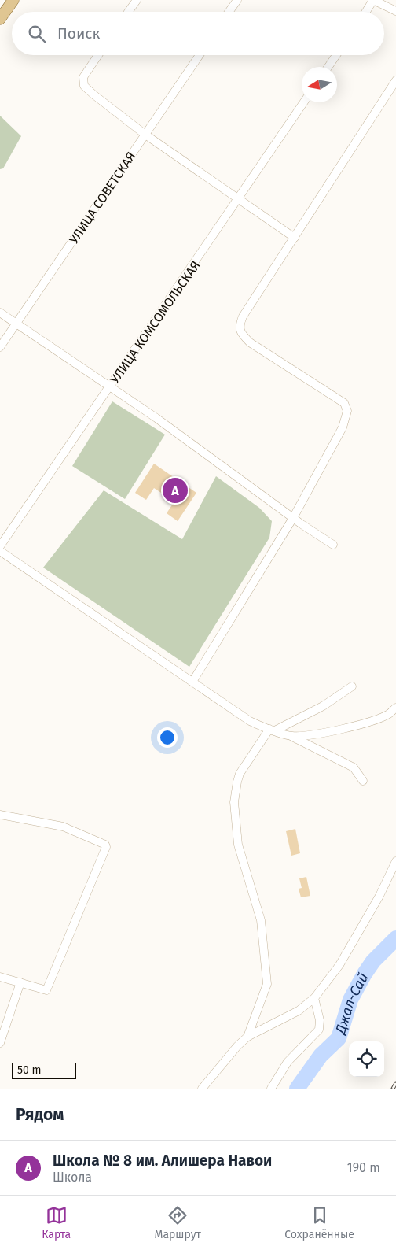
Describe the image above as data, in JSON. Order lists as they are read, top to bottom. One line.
{"streets":{"street":["УЛИЦА СОВЕТСКАЯ","УЛИЦА КОМСОМОЛЬСКАЯ"]},"water":["Джал-Сай"],"scale_bar":"50 m","north":"left","page":{"search":"Поиск","pins":"A","scale":"50 m","heading":"Рядом","list":[{"mark":"A","name":"Школа № 8 им. Алишера Навои","note":"Школа","value":"190 m"}],"nav":["Карта","Маршрут","Сохранённые"]}}
